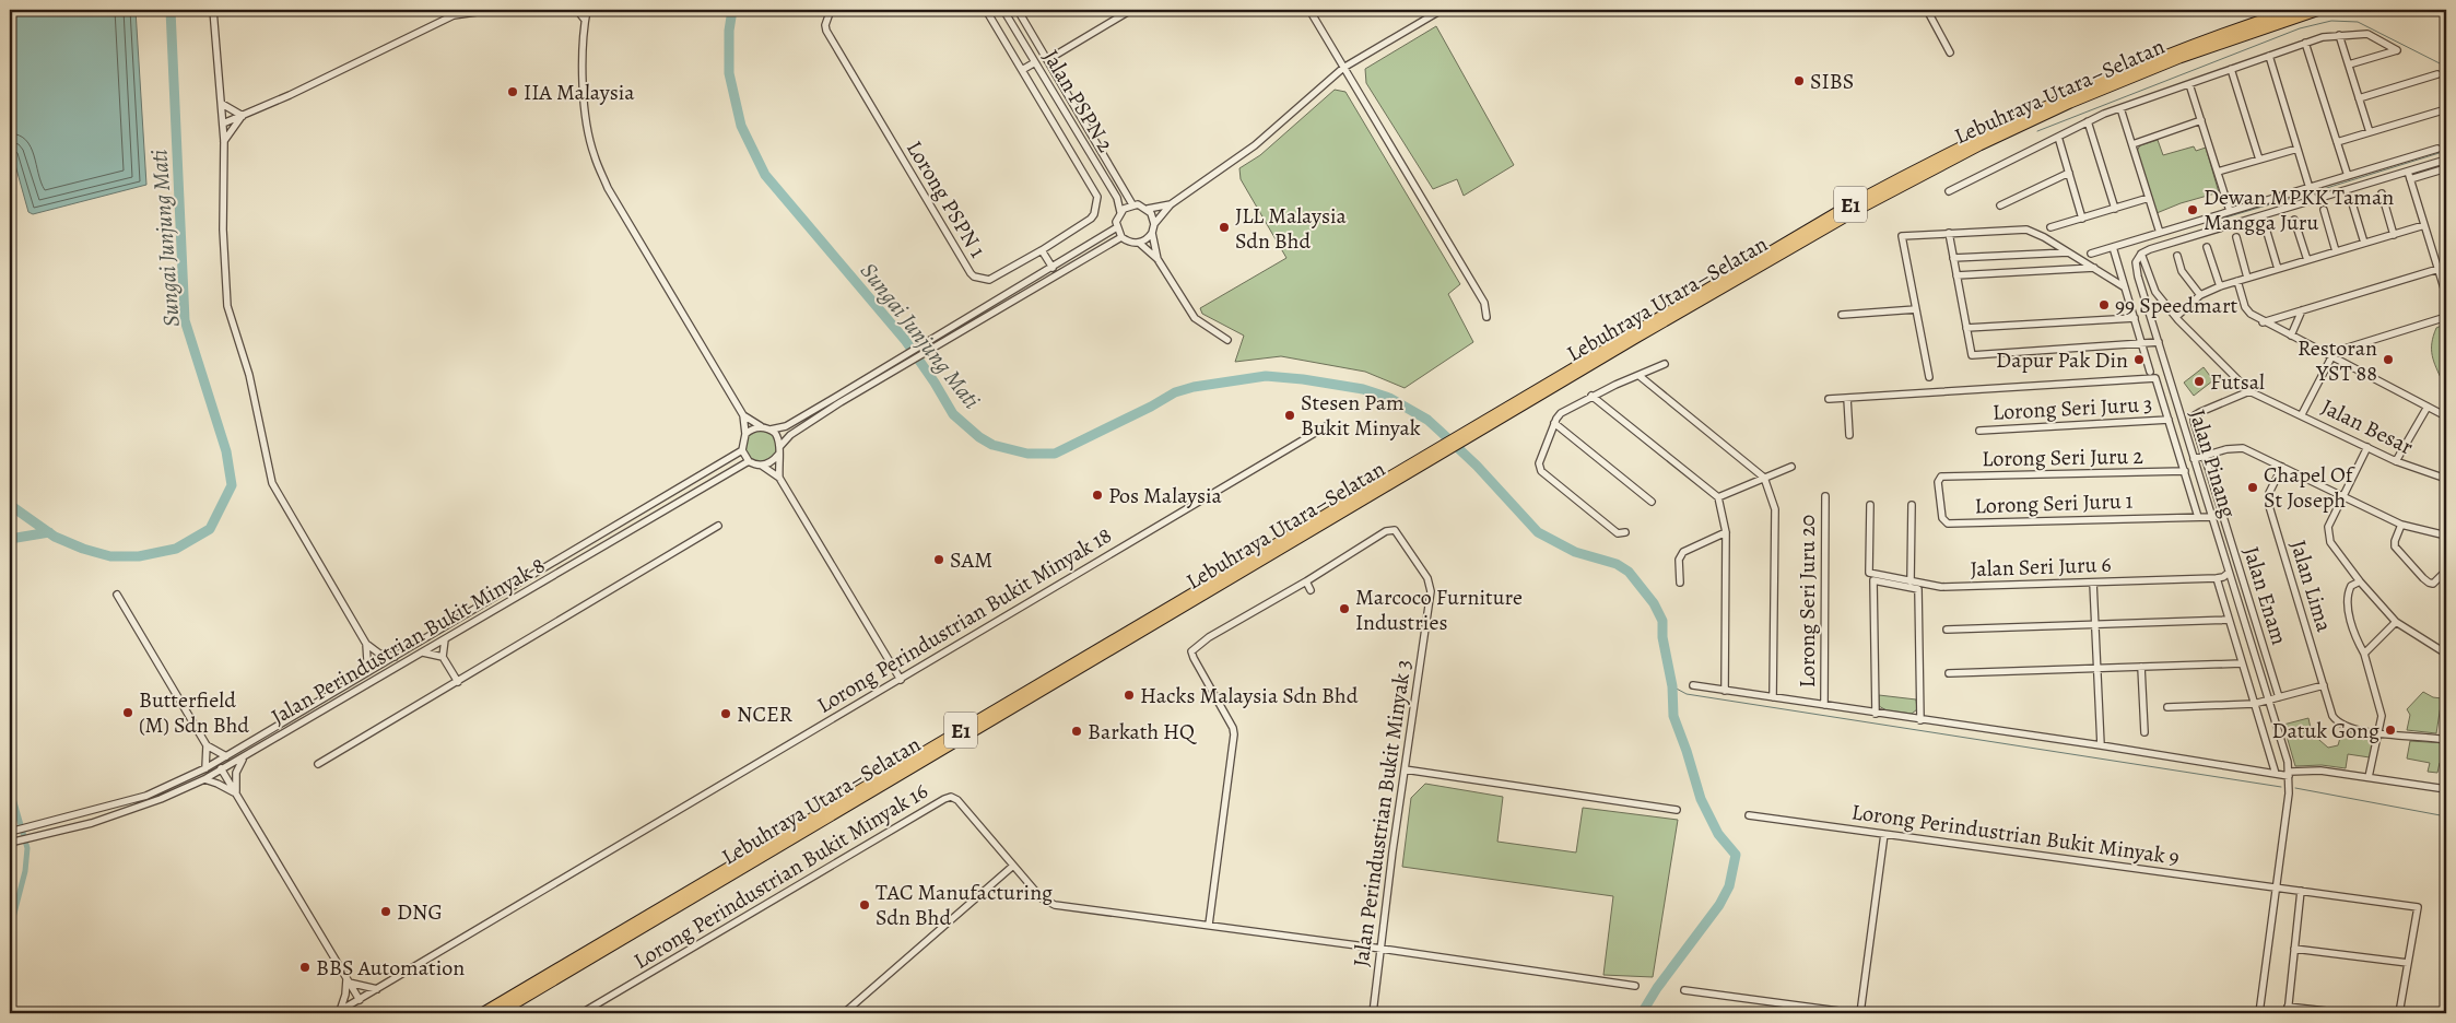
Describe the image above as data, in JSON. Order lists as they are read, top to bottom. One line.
{"streets":{"highway":["Lebuhraya Utara–Selatan","E1"],"street":["Jalan PSPN 2","Lorong PSPN 1","Lorong Seri Juru 3","Jalan Besar","Lorong Seri Juru 2","Jalan Pinang","Lorong Seri Juru 1","Jalan Seri Juru 6","Jalan Lima","Jalan Enam","Lorong Seri Juru 20","Lorong Perindustrian Bukit Minyak 18","Jalan Perindustrian Bukit Minyak 8","Jalan Perindustrian Bukit Minyak 3","Lorong Perindustrian Bukit Minyak 9","Lorong Perindustrian Bukit Minyak 16"]},"crossings":[["Jalan Besar","Jalan Pinang"],["Jalan Besar","Jalan Enam"],["Lorong Seri Juru 2","Lorong Seri Juru 1"],["Jalan Pinang","Lorong Seri Juru 1"],["Jalan Perindustrian Bukit Minyak 3","Lorong Perindustrian Bukit Minyak 16"]],"water":["Sungai Junjung Mati"],"places":["SIBS","IIA Malaysia","Dewan MPKK Taman Mangga Juru","JLL Malaysia Sdn Bhd","99 Speedmart","Dapur Pak Din","Restoran YST 88","Futsal","Stesen Pam Bukit Minyak","Chapel Of St Joseph","Pos Malaysia","SAM","Marcoco Furniture Industries","Hacks Malaysia Sdn Bhd","Butterfield (M) Sdn Bhd","NCER","Datuk Gong","Barkath HQ","TAC Manufacturing Sdn Bhd","DNG","BBS Automation"]}
